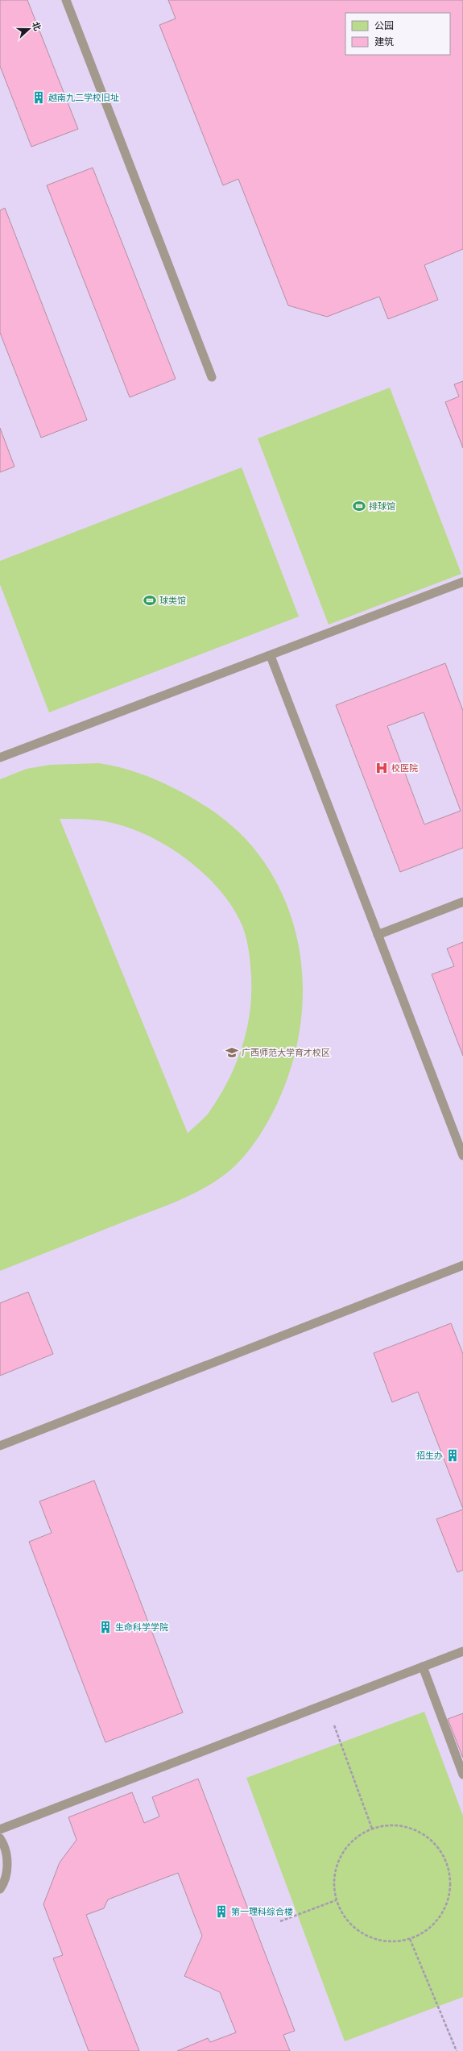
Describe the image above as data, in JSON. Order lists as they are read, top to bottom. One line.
{"places":{"building":["越南九二学校旧址","招生办","生命科学学院","第一理科综合楼"],"sports":["排球馆","球类馆"],"hospital":["校医院"],"school or university":["广西师范大学育才校区"]},"legend":["公园","建筑"],"north":"right"}
